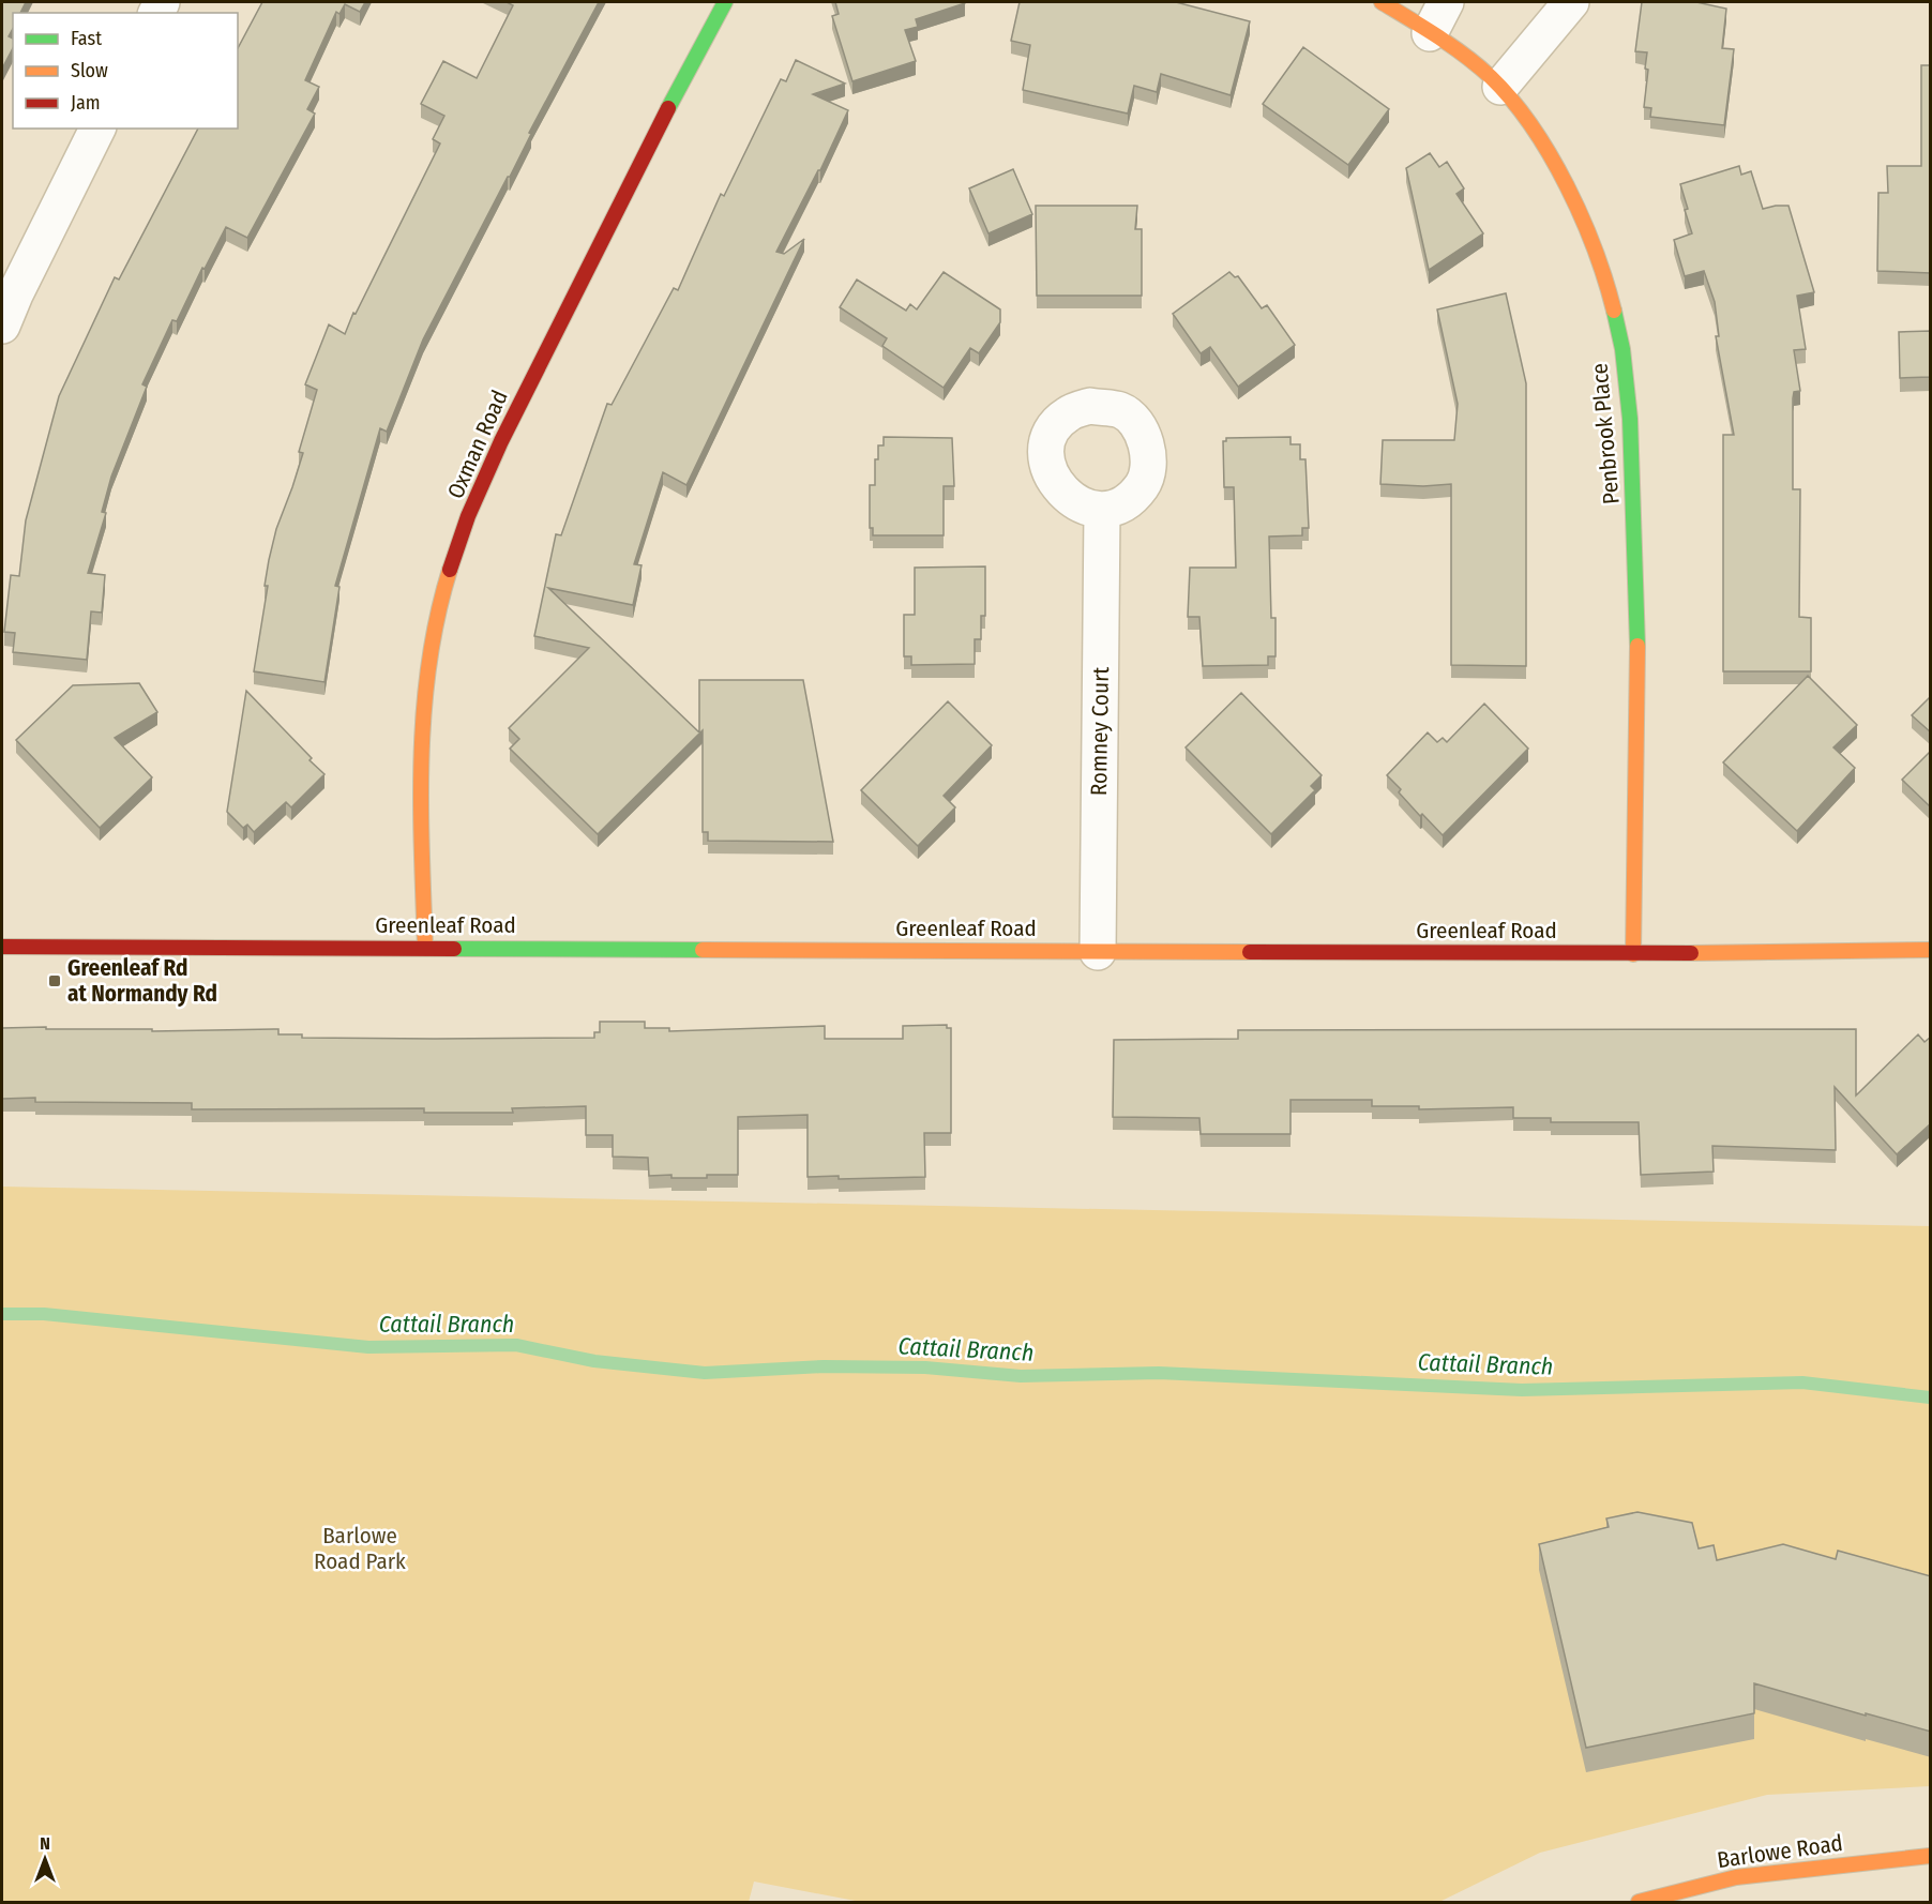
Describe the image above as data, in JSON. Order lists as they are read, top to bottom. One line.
{"streets":{"street":["Penbrook Place","Oxman Road","Romney Court","Greenleaf Road","Barlowe Road"]},"crossings":[["Penbrook Place","Greenleaf Road"],["Oxman Road","Greenleaf Road"],["Romney Court","Greenleaf Road"]],"water":["Cattail Branch"],"parks":["Barlowe Road Park"],"places":{"transit":["Greenleaf Rd at Normandy Rd"]},"legend":["Fast","Slow","Jam"],"north":"top"}
